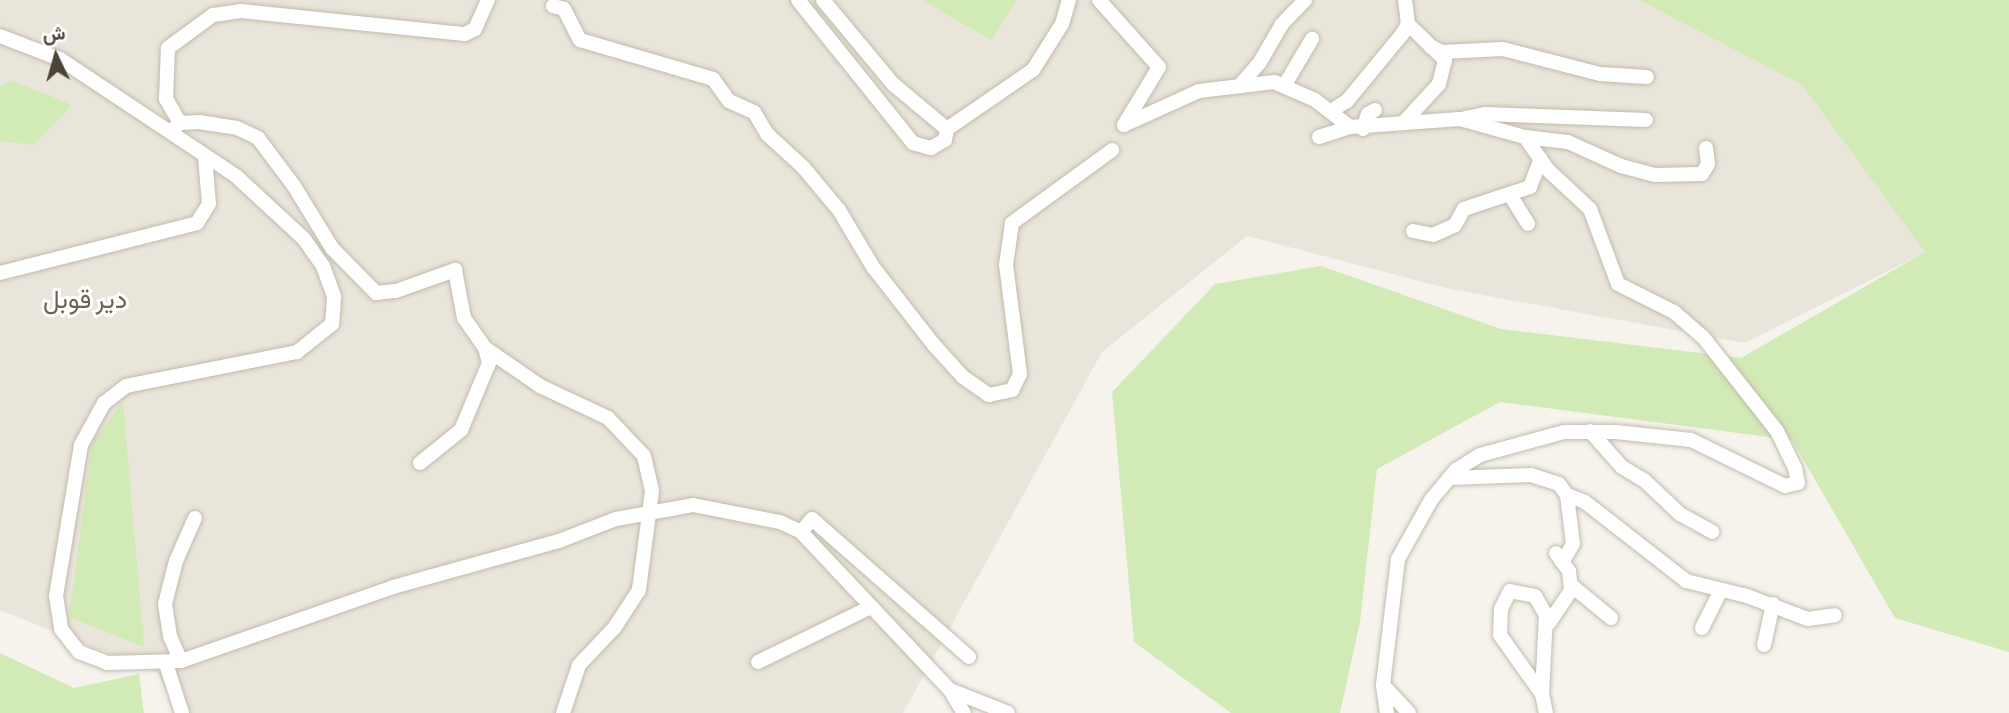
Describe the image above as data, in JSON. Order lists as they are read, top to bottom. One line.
{"districts":["دير قوبل"],"north":"top"}
